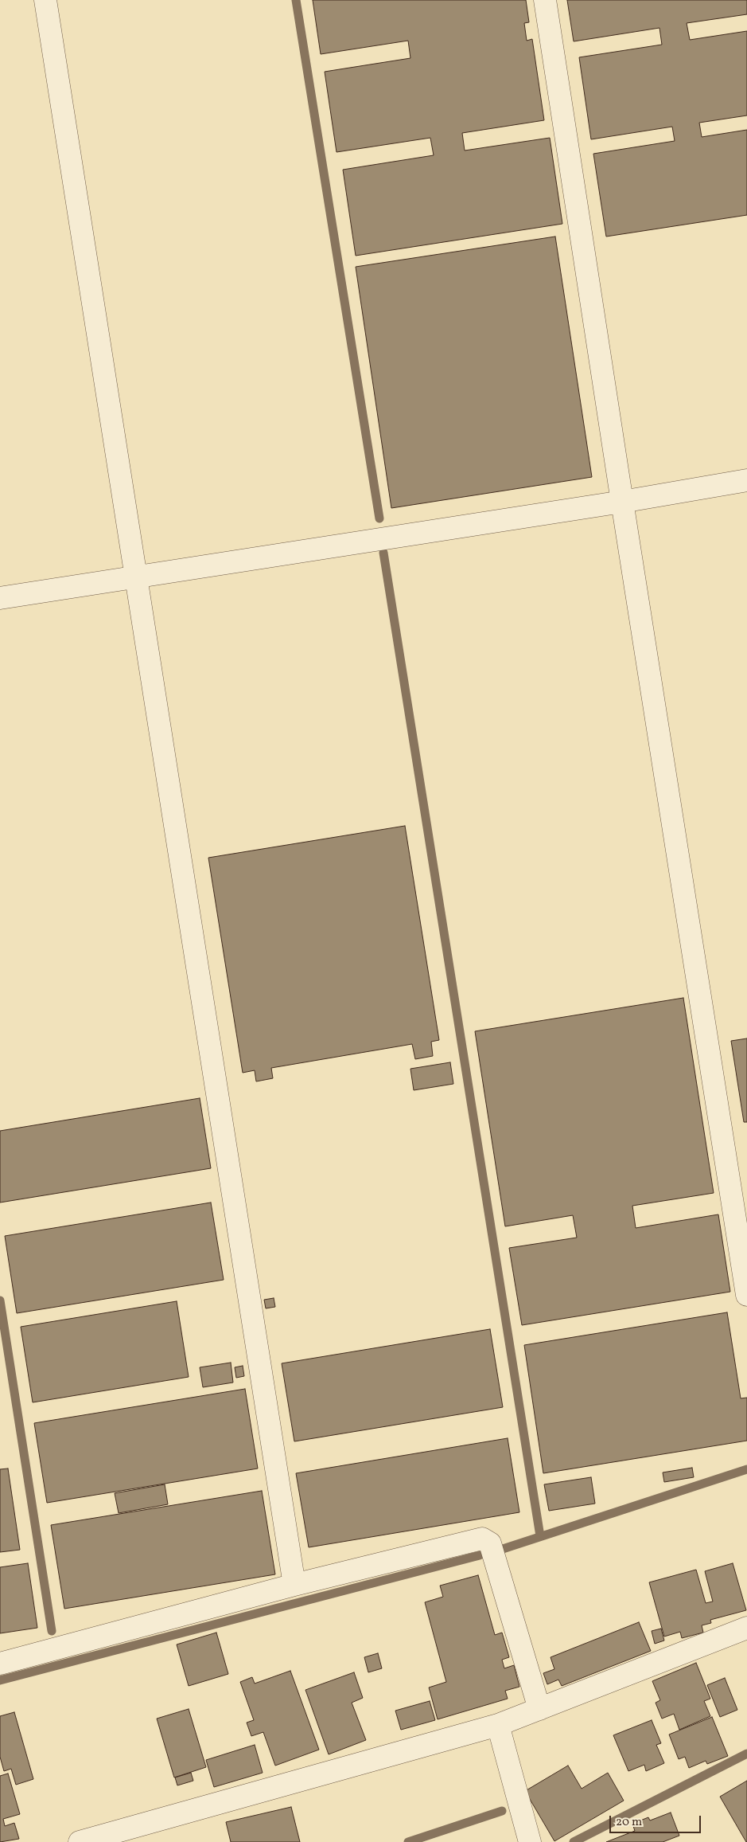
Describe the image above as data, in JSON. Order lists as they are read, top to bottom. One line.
{"scale_bar":"20 m"}
